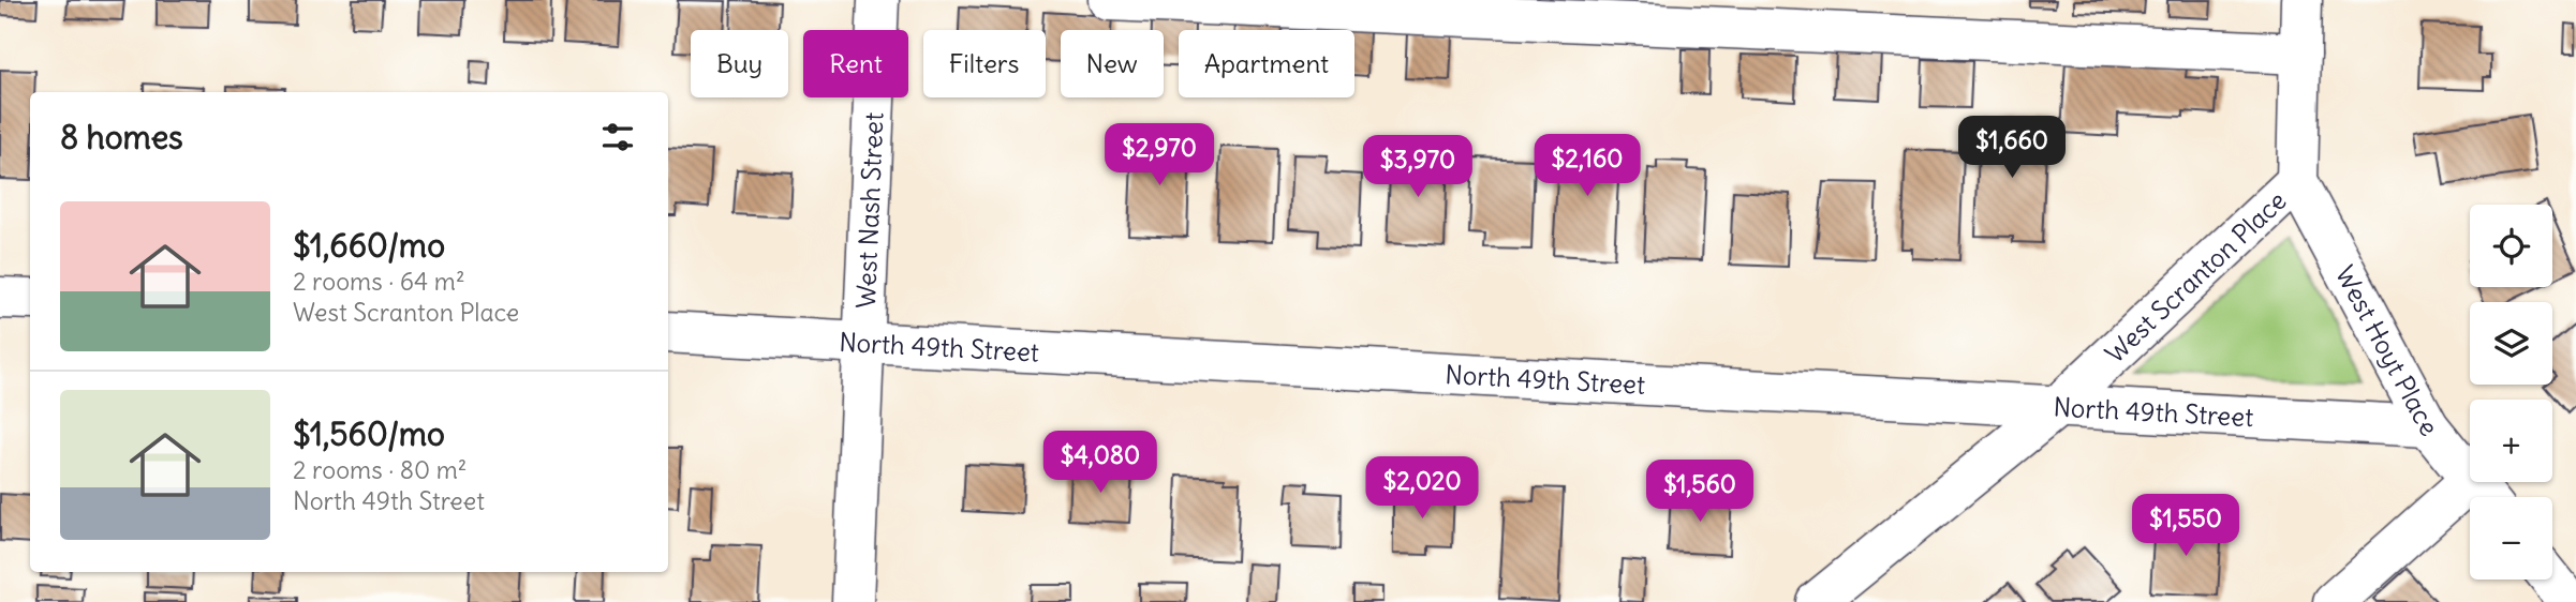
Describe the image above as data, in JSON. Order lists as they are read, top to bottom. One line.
{"streets":{"street":["West Nash Street","West Scranton Place","North 49th Street","West Hoyt Place"]},"crossings":[["West Nash Street","North 49th Street"],["West Scranton Place","North 49th Street"],["West Scranton Place","West Hoyt Place"],["North 49th Street","West Hoyt Place"]],"page":{"chip":["Buy","Rent","Filters","New","Apartment"],"heading":"8 homes","price":["$1,660","$2,970","$2,160","$3,970","$4,080","$2,020","$1,560","$1,550"],"list":[{"name":"$1,660/mo","note":"2 rooms · 64 m² · West Scranton Place"},{"name":"$1,560/mo","note":"2 rooms · 80 m² · North 49th Street"}],"map_buttons":["+","−"]}}
